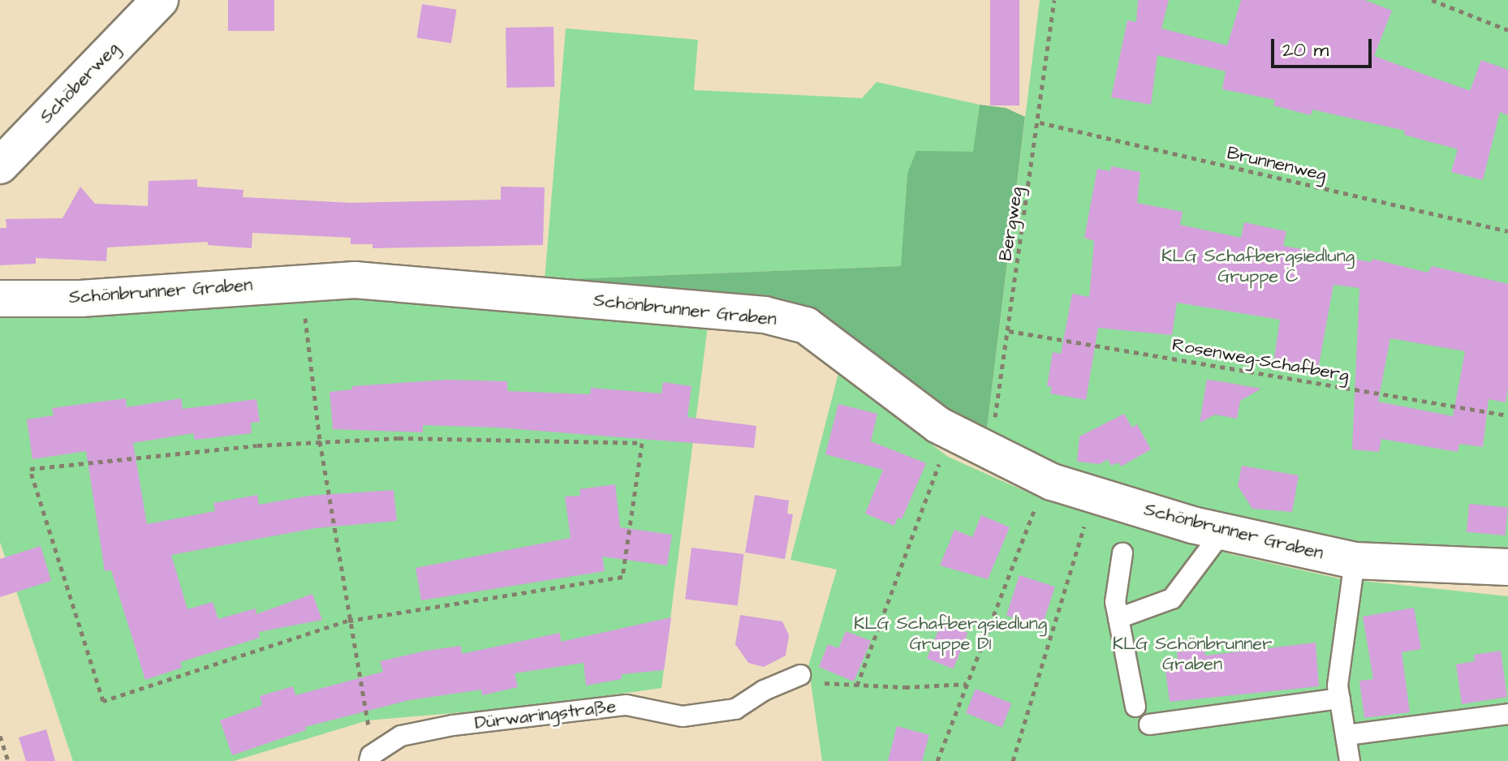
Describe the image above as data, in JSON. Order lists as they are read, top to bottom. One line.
{"streets":{"street":["Schöberweg","Schönbrunner Graben"],"lane":["Dürwaringstraße"],"path":["Brunnenweg","Bergweg","Rosenweg-Schafberg"]},"crossings":[["Brunnenweg","Bergweg"],["Bergweg","Schönbrunner Graben"],["Bergweg","Rosenweg-Schafberg"]],"parks":["KLG Schafbergsiedlung Gruppe C","KLG Schafbergsiedlung Gruppe D1","KLG Schönbrunner Graben"],"scale_bar":"20 m"}
